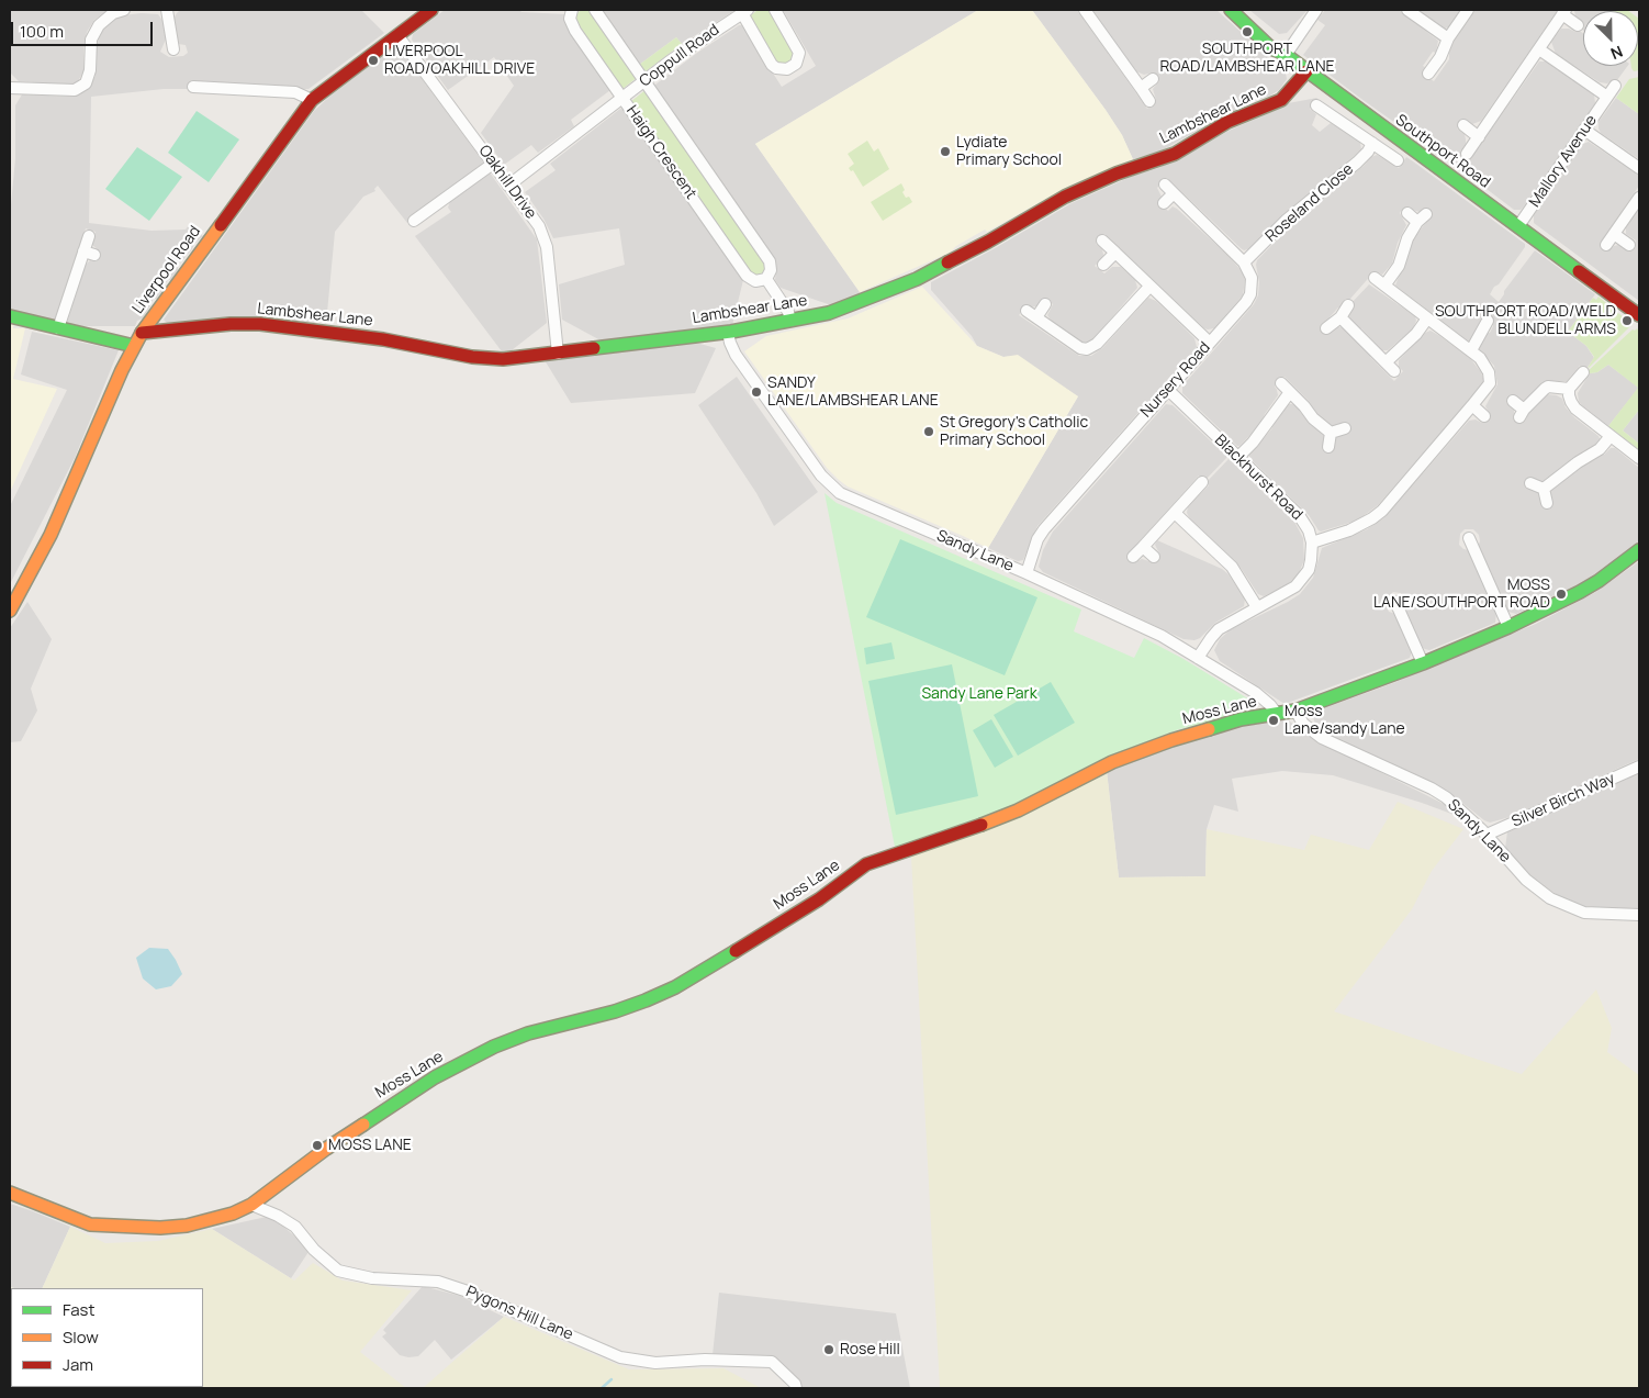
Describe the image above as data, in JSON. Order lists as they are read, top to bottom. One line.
{"streets":{"street":["Coppull Road","Lambshear Lane","Southport Road","Haigh Crescent","Mallory Avenue","Oakhill Drive","Roseland Close","Liverpool Road","Nursery Road","Blackhurst Road","Sandy Lane","Moss Lane","Silver Birch Way","Pygons Hill Lane"]},"crossings":[["Coppull Road","Haigh Crescent"],["Coppull Road","Oakhill Drive"],["Lambshear Lane","Southport Road"],["Lambshear Lane","Haigh Crescent"],["Lambshear Lane","Oakhill Drive"],["Lambshear Lane","Liverpool Road"],["Lambshear Lane","Sandy Lane"],["Southport Road","Mallory Avenue"],["Oakhill Drive","Liverpool Road"],["Roseland Close","Nursery Road"],["Nursery Road","Blackhurst Road"],["Nursery Road","Sandy Lane"],["Sandy Lane","Moss Lane"],["Sandy Lane","Silver Birch Way"],["Moss Lane","Pygons Hill Lane"]],"parks":["Sandy Lane Park"],"places":["SOUTHPORT ROAD/LAMBSHEAR LANE","LIVERPOOL ROAD/OAKHILL DRIVE","Lydiate Primary School","SOUTHPORT ROAD/WELD BLUNDELL ARMS","SANDY LANE/LAMBSHEAR LANE","St Gregory's Catholic Primary School","MOSS LANE/SOUTHPORT ROAD","Moss Lane/sandy Lane","MOSS LANE","Rose Hill"],"legend":["Fast","Slow","Jam"],"scale_bar":"100 m","north":"bottom right"}
